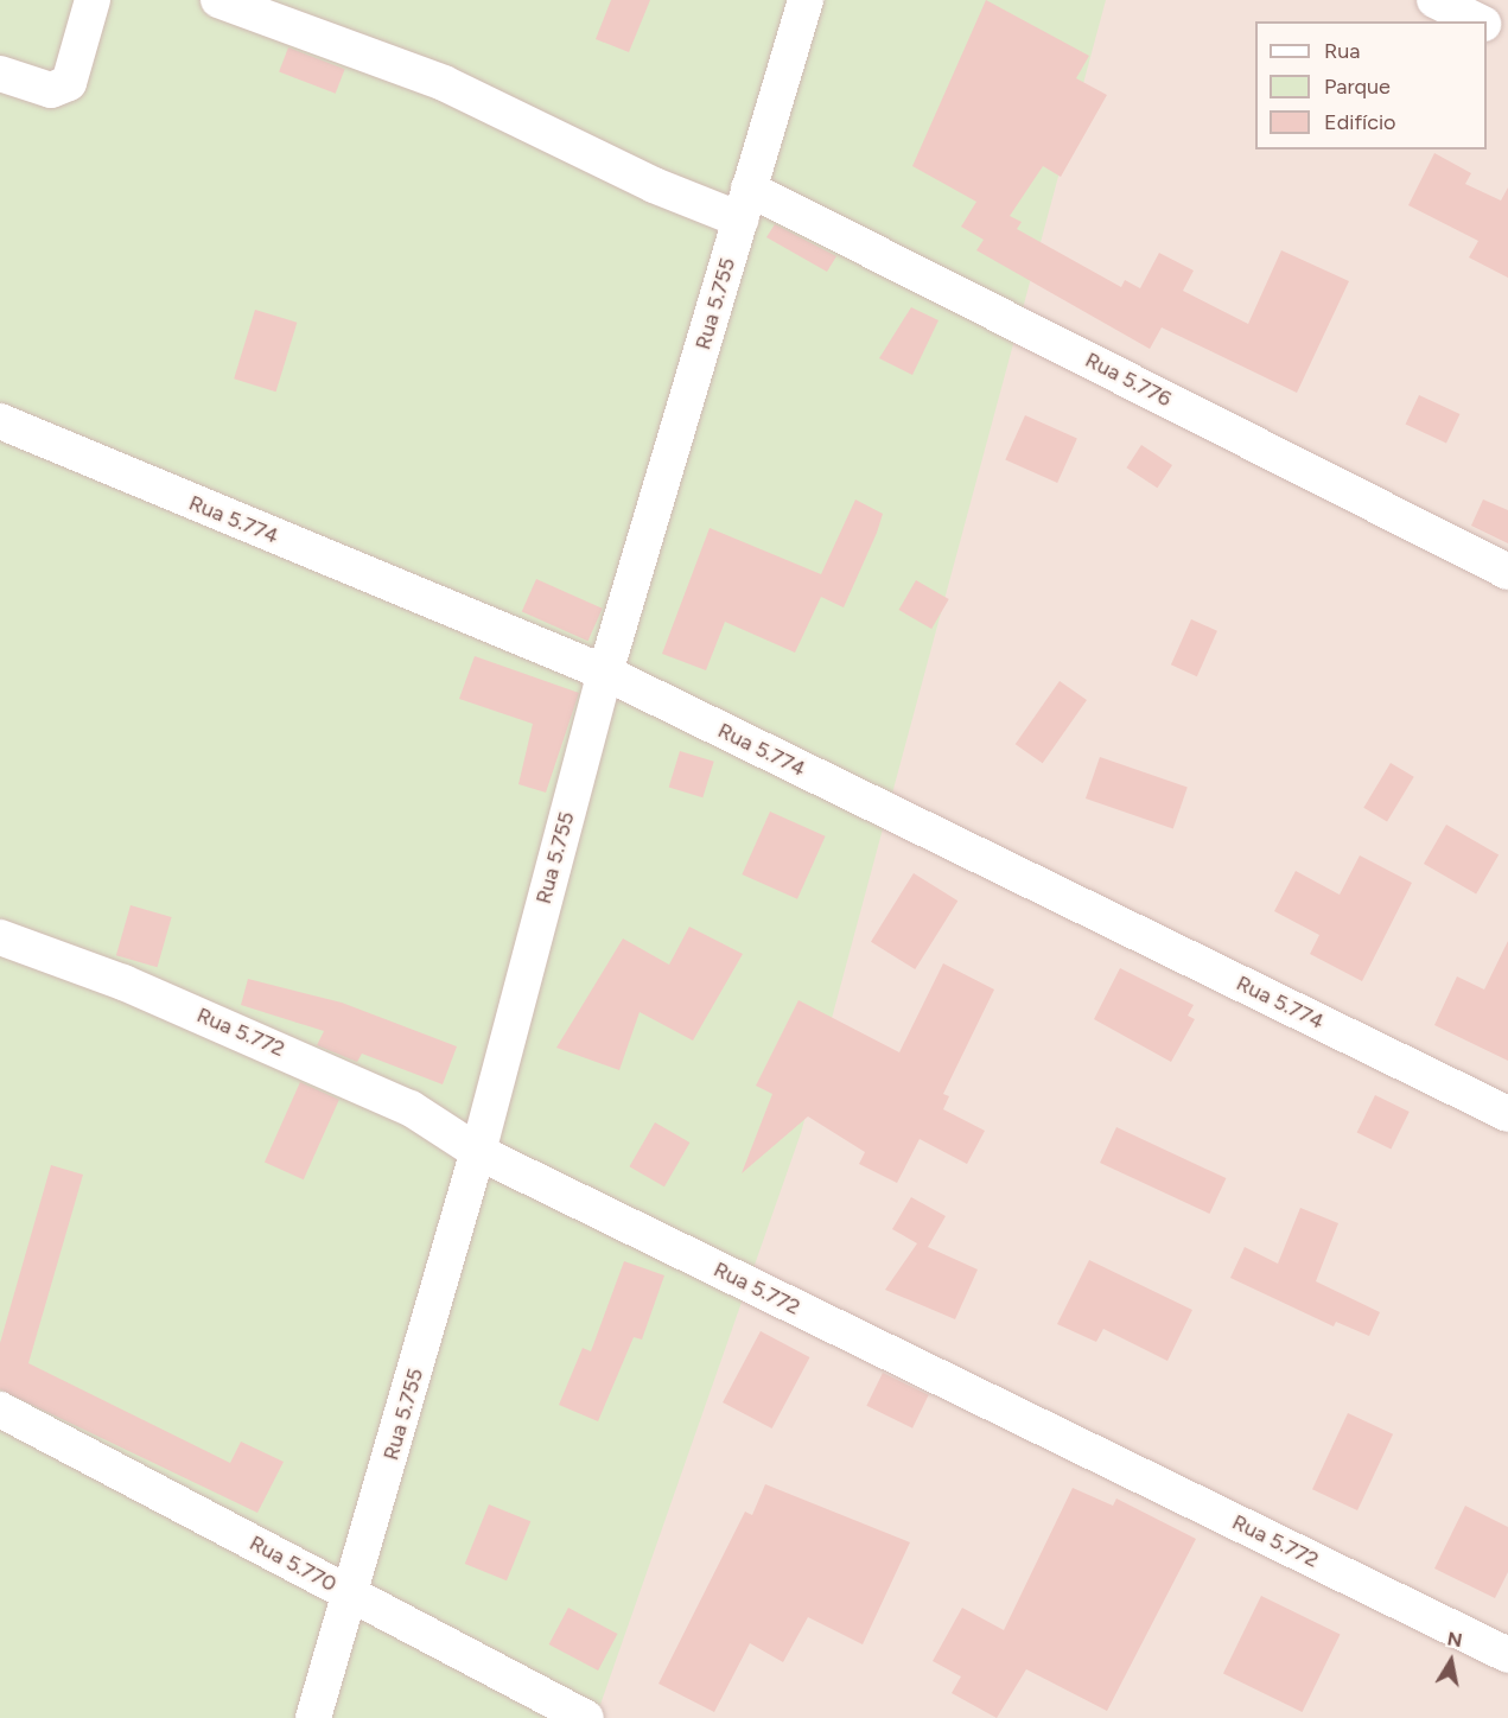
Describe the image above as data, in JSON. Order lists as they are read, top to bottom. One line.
{"streets":{"street":["Rua 5.755","Rua 5.776","Rua 5.774","Rua 5.772","Rua 5.770"]},"crossings":[["Rua 5.755","Rua 5.776"],["Rua 5.755","Rua 5.774"],["Rua 5.755","Rua 5.772"],["Rua 5.755","Rua 5.770"]],"legend":["Rua","Parque","Edifício"],"north":"top"}
